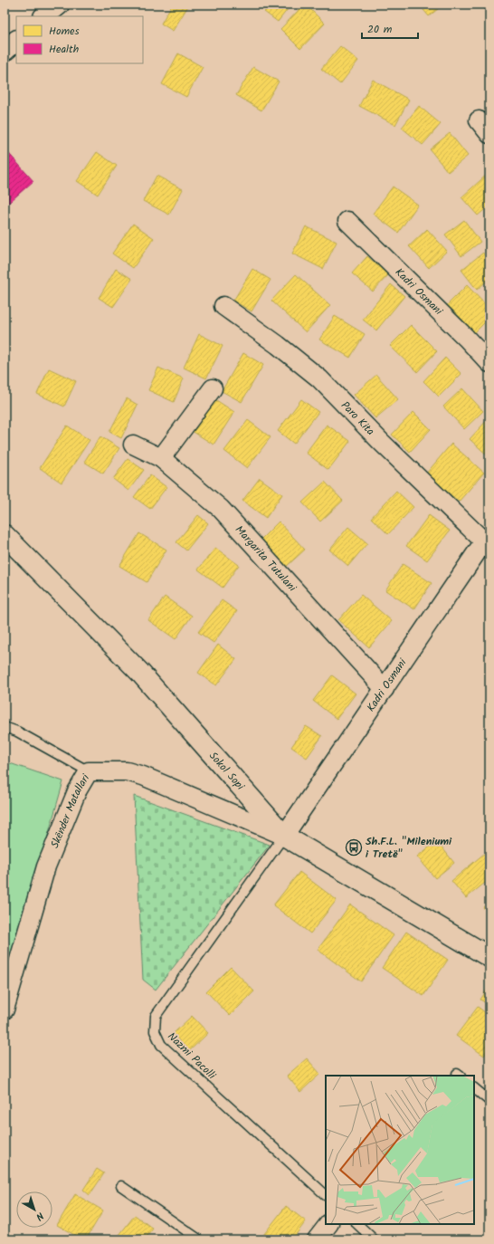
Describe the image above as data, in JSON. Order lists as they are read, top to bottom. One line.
{"streets":{"street":["Kadri Osmani","Paro Kita","Margarita Tutulani","Sokol Sopi","Skënder Matallari"],"lane":["Nazmi Pacolli"]},"crossings":[["Kadri Osmani","Paro Kita"],["Kadri Osmani","Margarita Tutulani"],["Kadri Osmani","Sokol Sopi"],["Kadri Osmani","Skënder Matallari"],["Kadri Osmani","Nazmi Pacolli"],["Sokol Sopi","Skënder Matallari"],["Sokol Sopi","Nazmi Pacolli"],["Skënder Matallari","Nazmi Pacolli"]],"places":{"bus stop":["Sh.F.L. \"Mileniumi i Tretë\""]},"legend":["Homes","Health"],"scale_bar":"20 m","north":"bottom right"}
